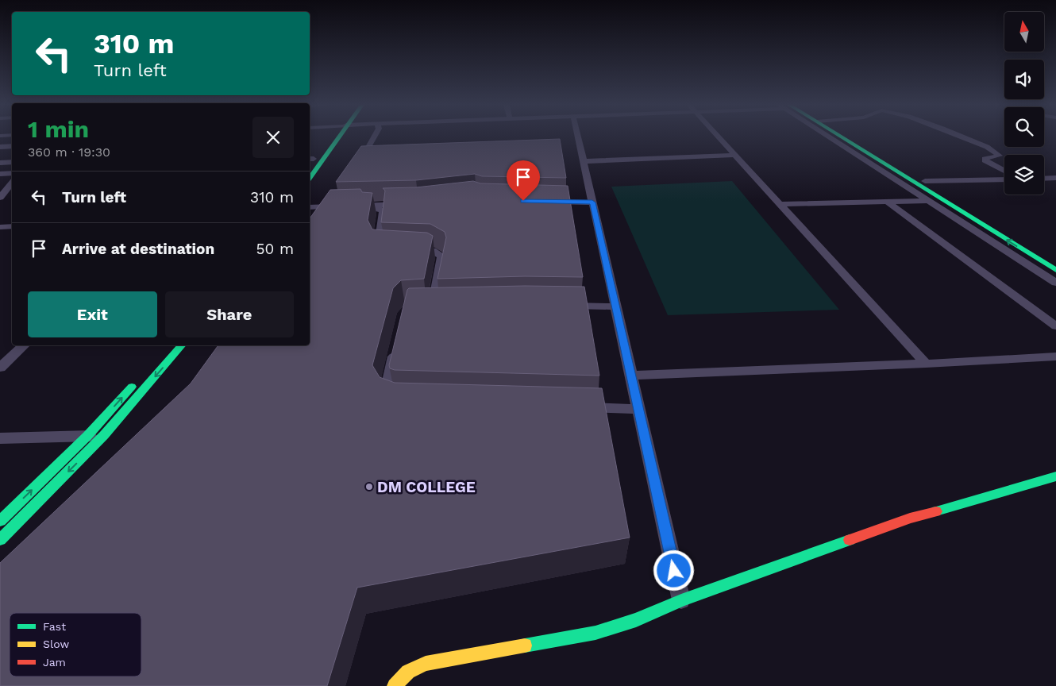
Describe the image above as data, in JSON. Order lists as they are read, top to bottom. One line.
{"places":["DM COLLEGE"],"legend":["Fast","Slow","Jam"],"north":"top","page":{"turn":["310 m","Turn left"],"heading":["1 min","360 m · 19:30"],"list":[{"name":"Turn left","value":"310 m"},{"name":"Arrive at destination","value":"50 m"}],"buttons":["Exit","Share"]}}
